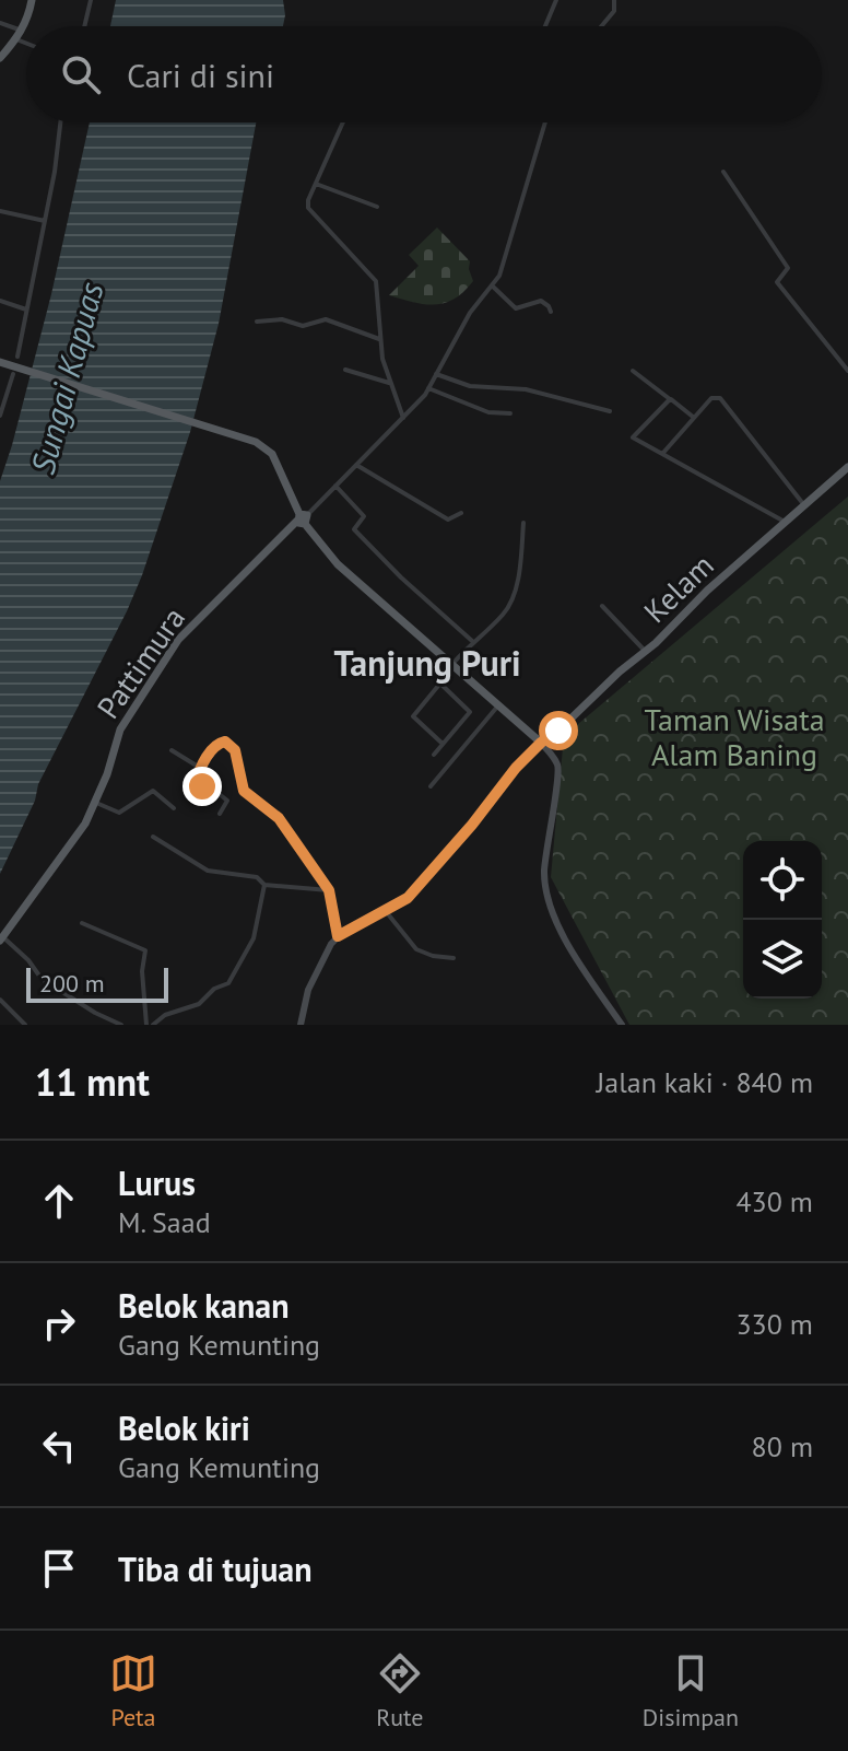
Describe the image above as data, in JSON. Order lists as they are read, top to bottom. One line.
{"streets":{"main road":["Kelam","Pattimura"]},"districts":["Tanjung Puri"],"water":["Sungai Kapuas"],"parks":["Taman Wisata Alam Baning"],"scale_bar":"200 m","page":{"search":"Cari di sini","scale":"200 m","heading":["11 mnt","Jalan kaki · 840 m"],"list":[["Lurus","M. Saad","430 m"],["Belok kanan","Gang Kemunting","330 m"],["Belok kiri","Gang Kemunting","80 m"],"Tiba di tujuan"],"nav":["Peta","Rute","Disimpan"]}}
